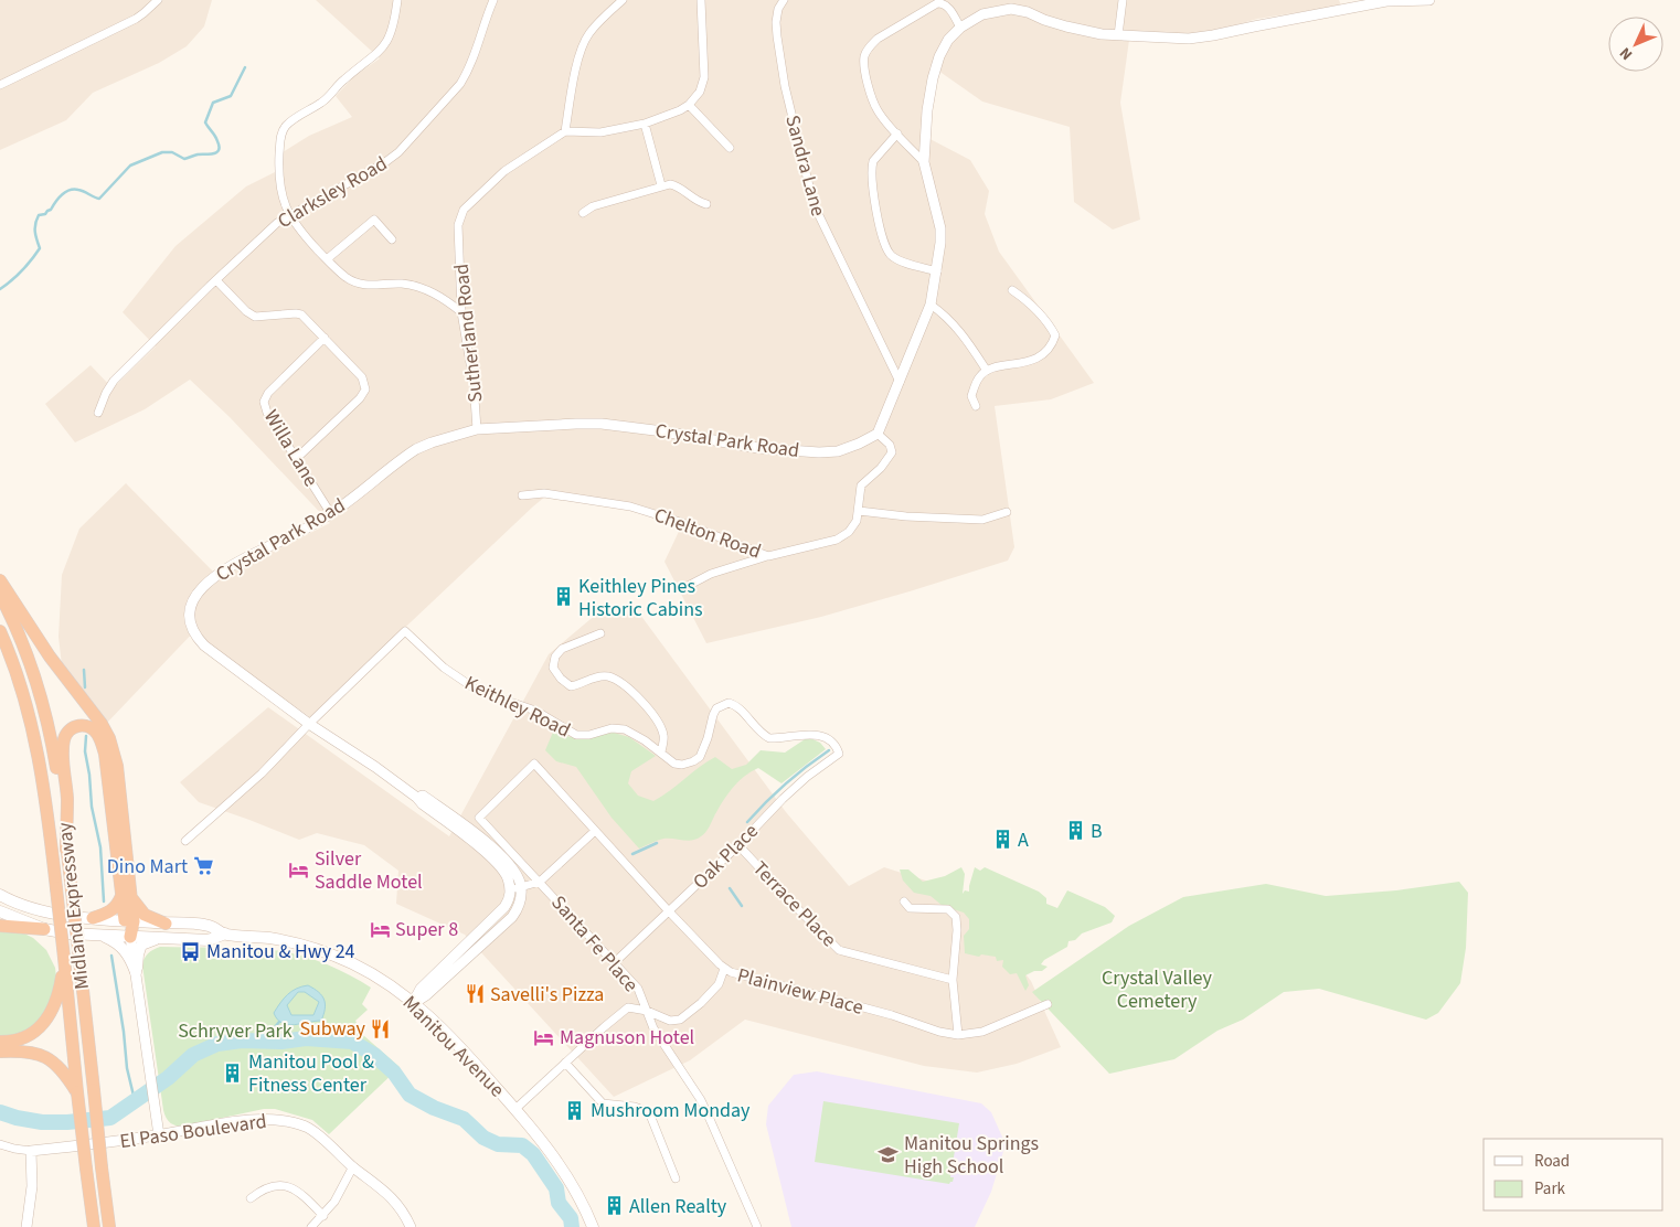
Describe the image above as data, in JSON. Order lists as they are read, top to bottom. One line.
{"streets":{"highway":["Midland Expressway"],"main road":["Manitou Avenue"],"street":["Sandra Lane","Clarksley Road","Sutherland Road","Crystal Park Road","Willa Lane","Chelton Road","Keithley Road","Oak Place","Terrace Place","Santa Fe Place","Plainview Place","El Paso Boulevard"]},"crossings":[["Sutherland Road","Crystal Park Road"],["Crystal Park Road","Willa Lane"],["Crystal Park Road","Keithley Road"],["Keithley Road","Oak Place"],["Oak Place","Terrace Place"],["Oak Place","Santa Fe Place"],["Oak Place","Plainview Place"],["Santa Fe Place","Plainview Place"]],"parks":["Crystal Valley Cemetery","Schryver Park"],"places":{"building":["Keithley Pines Historic Cabins","B","A","Manitou Pool & Fitness Center","Mushroom Monday","Allen Realty"],"supermarket":["Dino Mart"],"hotel":["Silver Saddle Motel","Super 8","Magnuson Hotel"],"bus stop":["Manitou & Hwy 24"],"restaurant":["Savelli's Pizza","Subway"],"school or university":["Manitou Springs High School"]},"legend":["Road","Park"],"north":"bottom left"}
